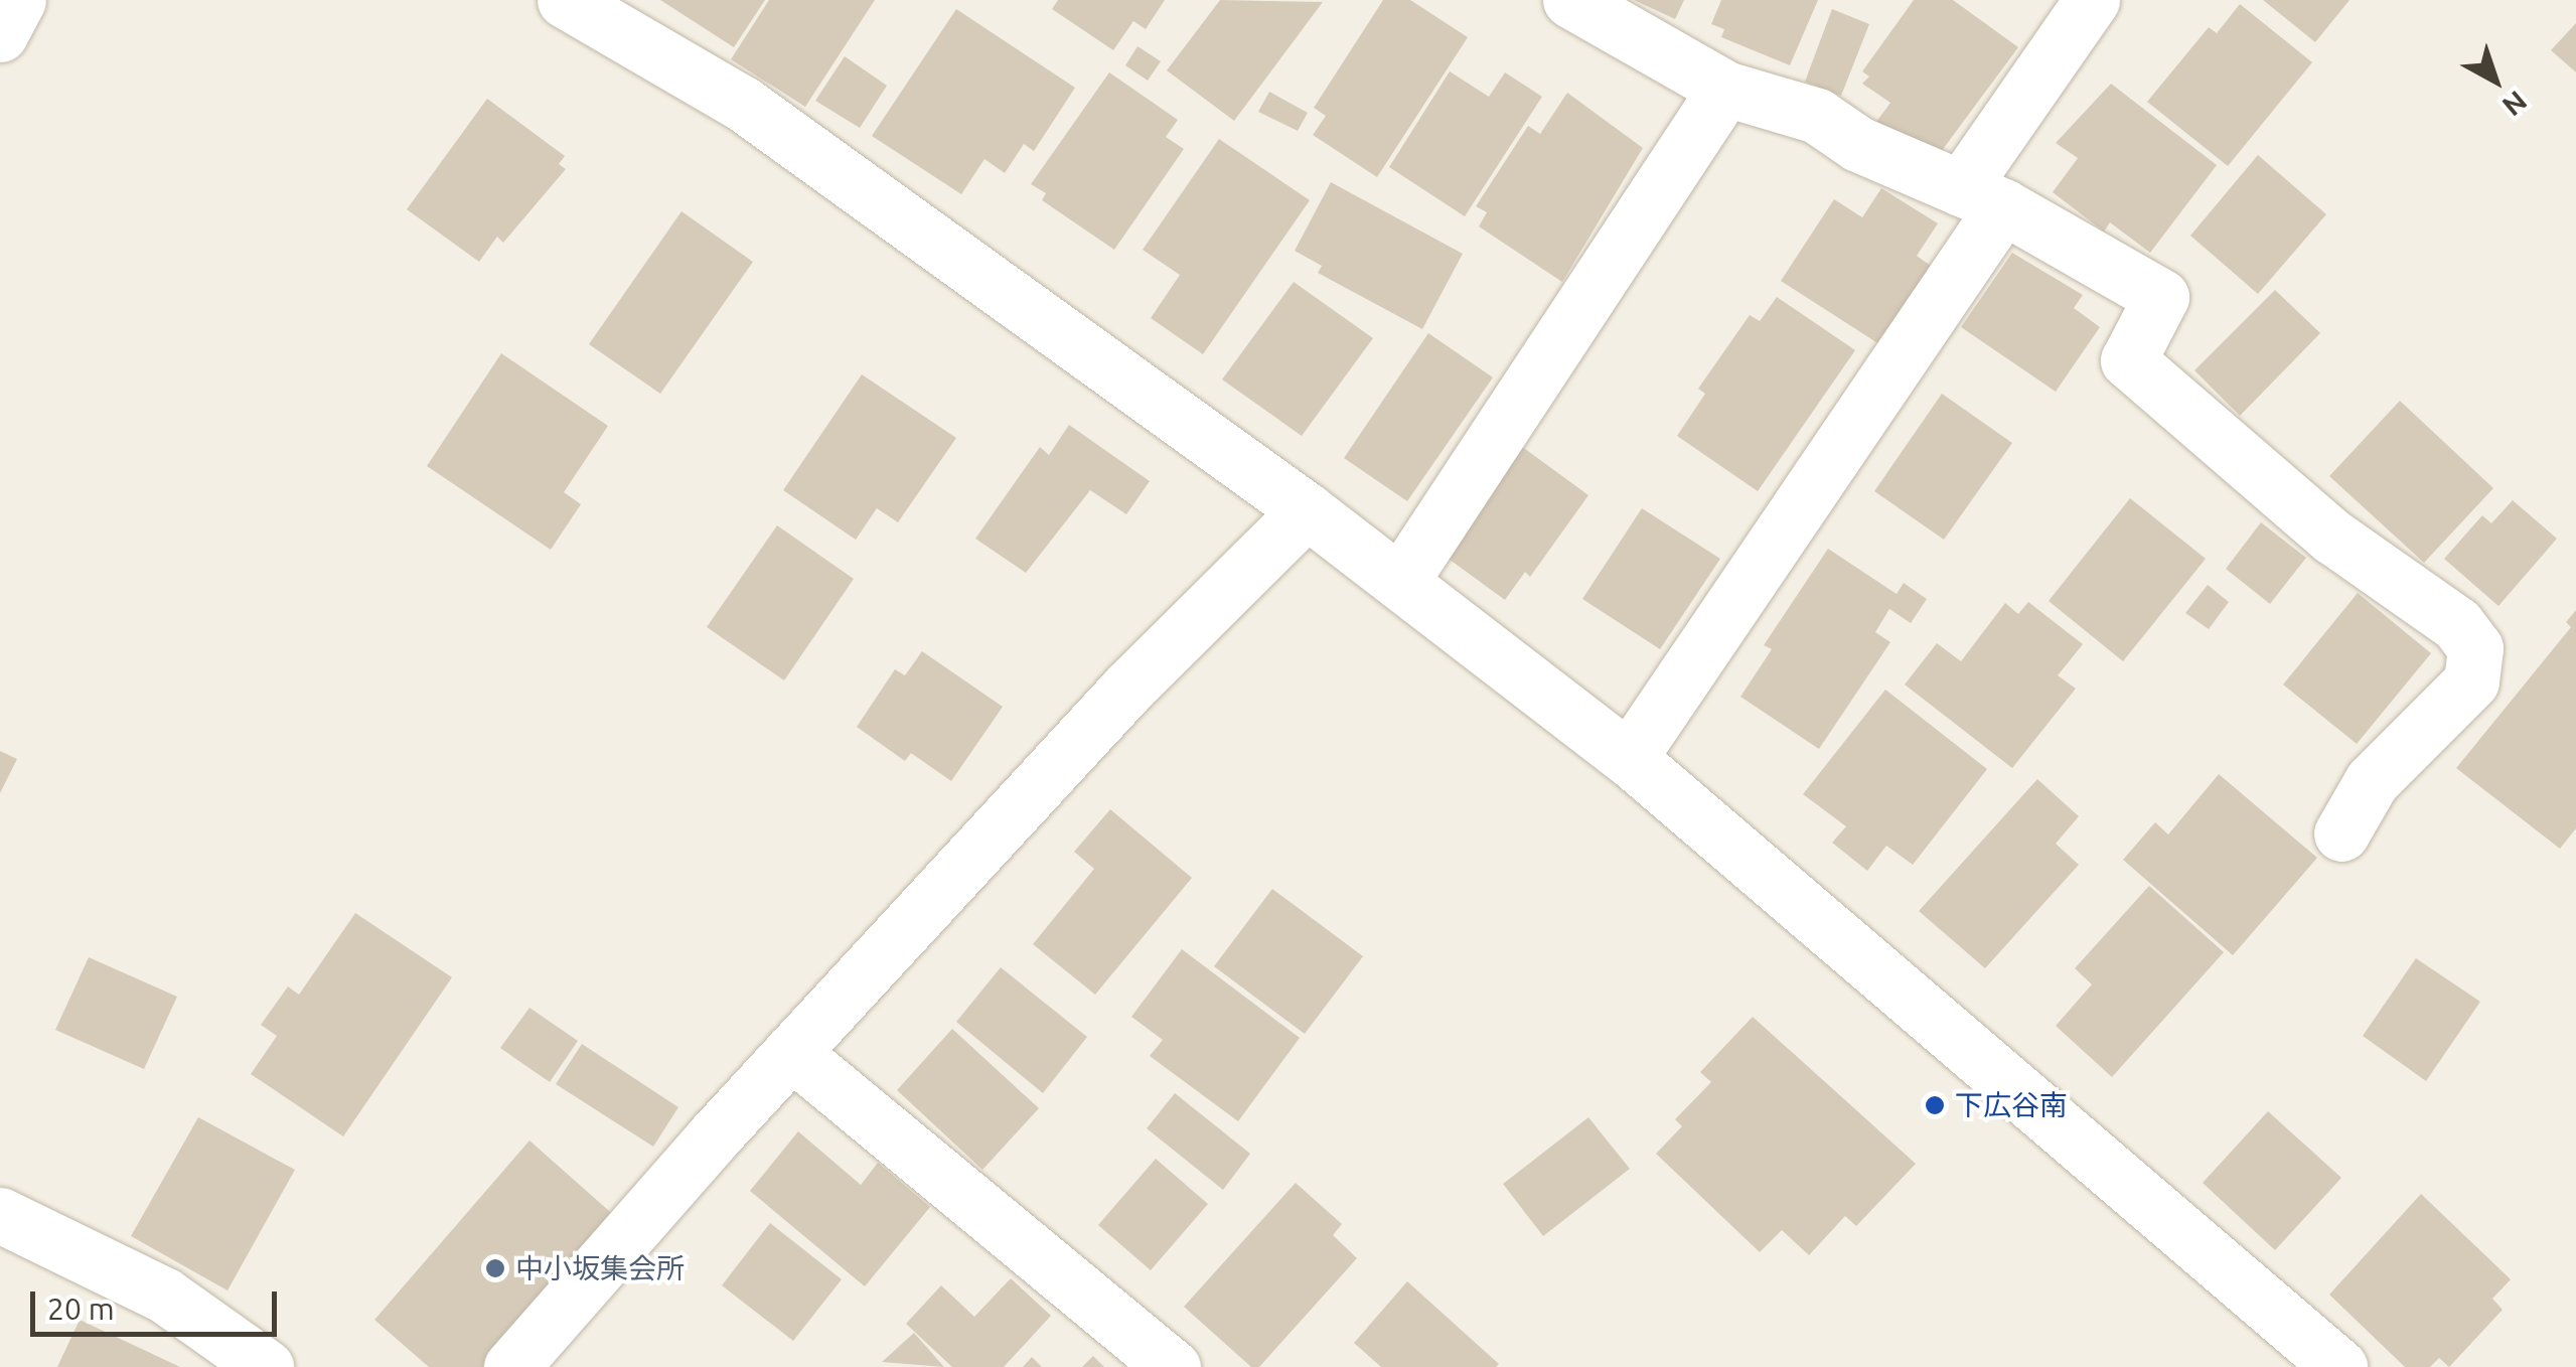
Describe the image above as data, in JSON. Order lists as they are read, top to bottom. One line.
{"places":["下広谷南","中小坂集会所"],"scale_bar":"20 m","north":"bottom right"}
